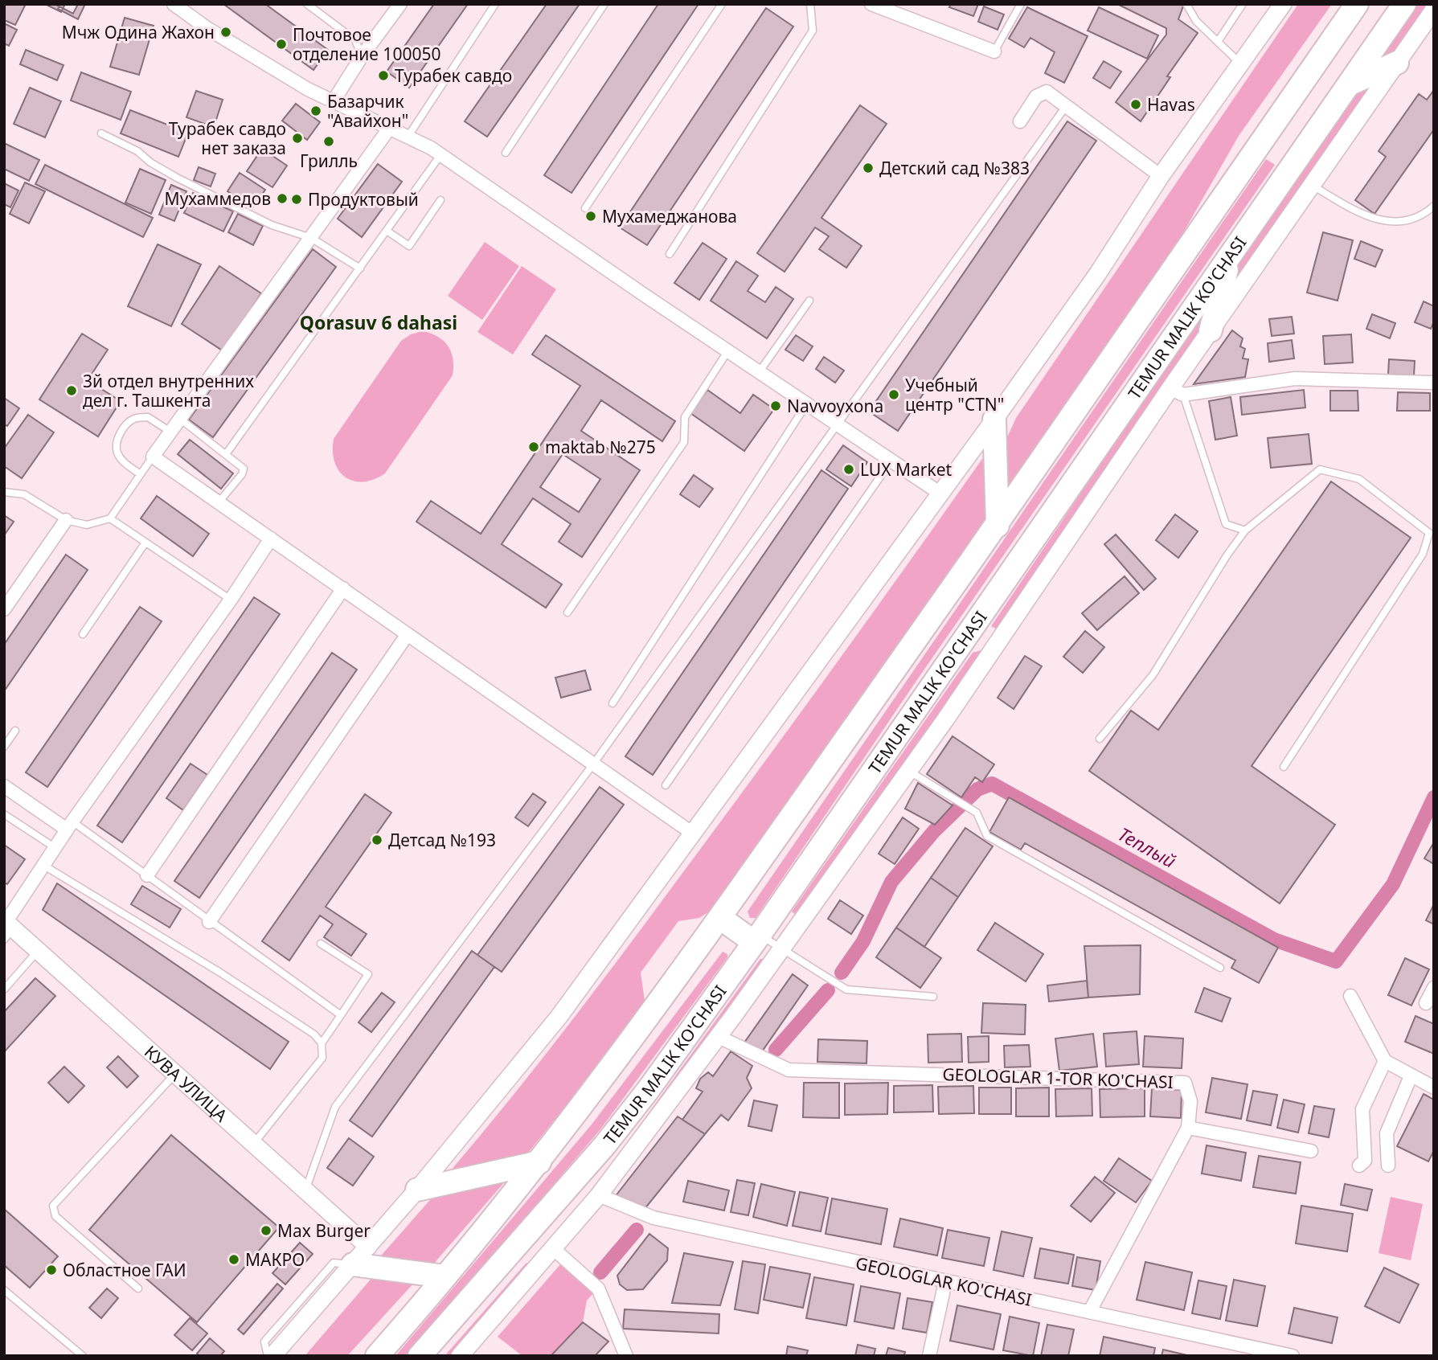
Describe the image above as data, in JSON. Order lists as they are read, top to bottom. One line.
{"streets":{"highway":["TEMUR MALIK KO'CHASI"],"street":["GEOLOGLAR 1-TOR KO'CHASI","КУВА УЛИЦА","GEOLOGLAR KO'CHASI"]},"crossings":[["GEOLOGLAR 1-TOR KO'CHASI","GEOLOGLAR KO'CHASI"]],"districts":["Qorasuv 6 dahasi"],"water":["Теплый"],"places":["Мчж Одина Жахон","Почтовое отделение 100050","Турабек савдо","Havas","Базарчик \"Авайхон\"","Турабек савдо нет заказа","Грилль","Детский сад №383","Мухаммедов","Продуктовый","Мухамеджанова","3й отдел внутренних дел г. Ташкента","Учебный центр \"CTN\"","Navvoyxona","maktab №275","LUX Market","Детсад №193","Max Burger","МАКРО","Областное ГАИ"]}
